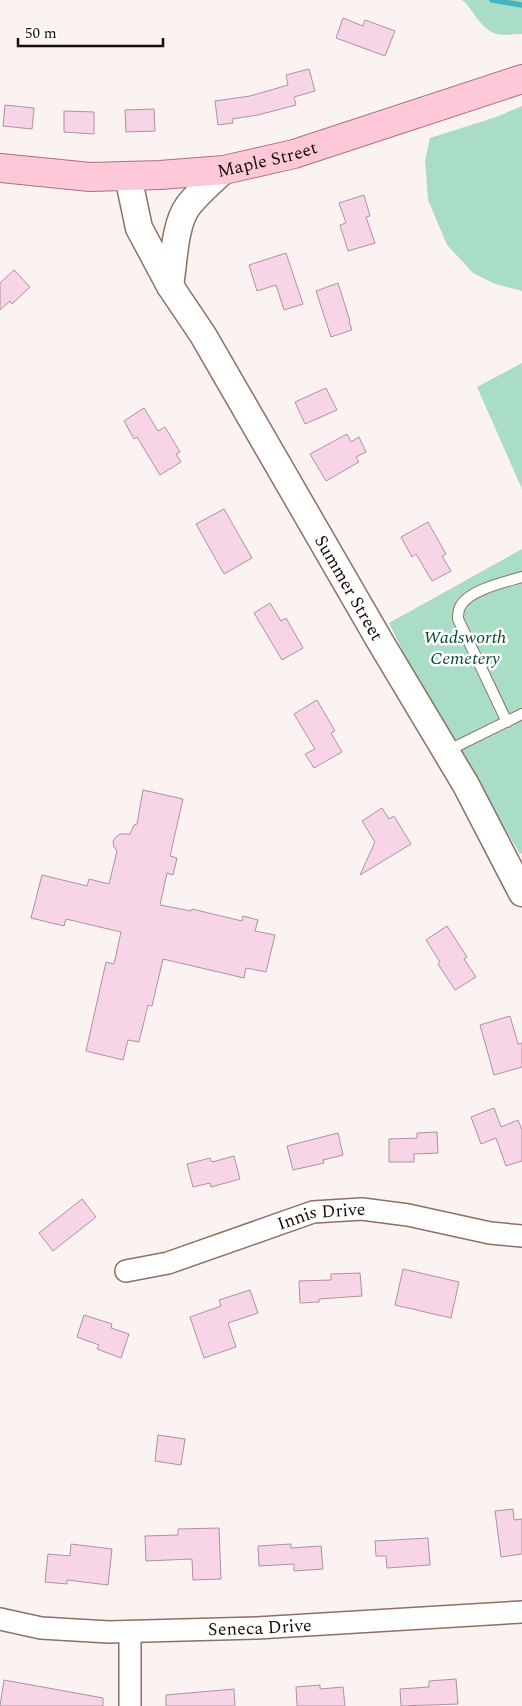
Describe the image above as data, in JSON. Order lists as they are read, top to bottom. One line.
{"streets":{"main road":["Maple Street"],"street":["Summer Street","Innis Drive","Seneca Drive"]},"crossings":[["Maple Street","Summer Street"]],"parks":["Wadsworth Cemetery"],"scale_bar":"50 m"}
